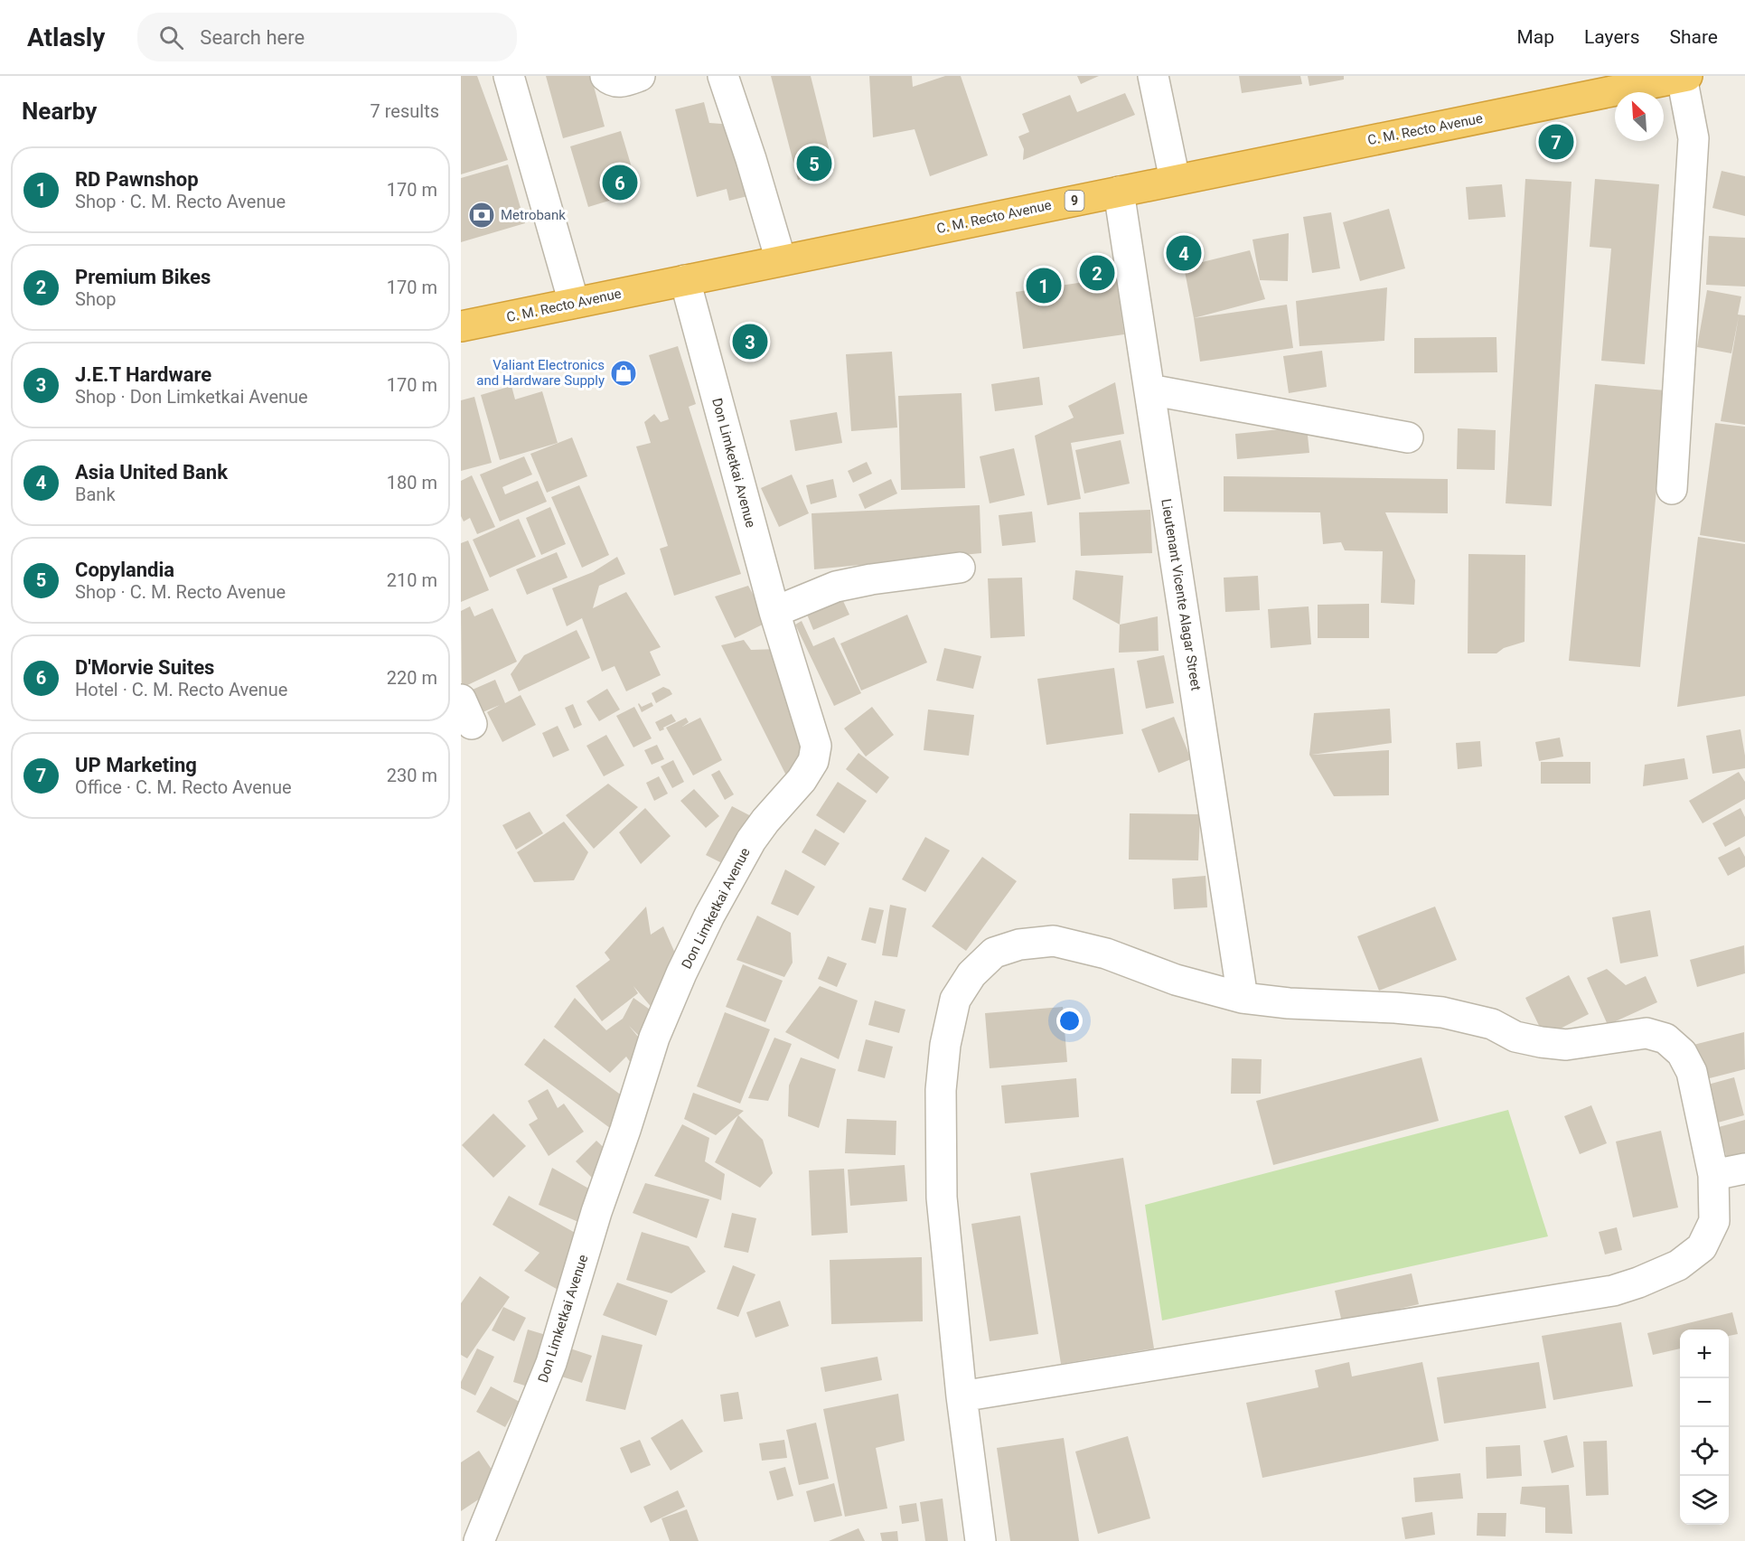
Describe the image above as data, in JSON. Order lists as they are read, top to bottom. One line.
{"streets":{"highway":["C. M. Recto Avenue","9"],"street":["Don Limketkai Avenue","Lieutenant Vicente Alagar Street"]},"crossings":[["C. M. Recto Avenue","Don Limketkai Avenue"],["C. M. Recto Avenue","Lieutenant Vicente Alagar Street"]],"places":{"bank":["Metrobank"],"shop":["Valiant Electronics and Hardware Supply"]},"north":"top left","page":{"header":"Atlasly","search":"Search here","nav":["Map","Layers","Share"],"heading":["Nearby","7 results"],"pins":["7","5","6","4","2","1","3"],"list":[{"mark":"1","name":"RD Pawnshop","note":"Shop · C. M. Recto Avenue","value":"170 m"},{"mark":"2","name":"Premium Bikes","note":"Shop","value":"170 m"},{"mark":"3","name":"J.E.T Hardware","note":"Shop · Don Limketkai Avenue","value":"170 m"},{"mark":"4","name":"Asia United Bank","note":"Bank","value":"180 m"},{"mark":"5","name":"Copylandia","note":"Shop · C. M. Recto Avenue","value":"210 m"},{"mark":"6","name":"D'Morvie Suites","note":"Hotel · C. M. Recto Avenue","value":"220 m"},{"mark":"7","name":"UP Marketing","note":"Office · C. M. Recto Avenue","value":"230 m"}],"map_buttons":["+","−"]}}
